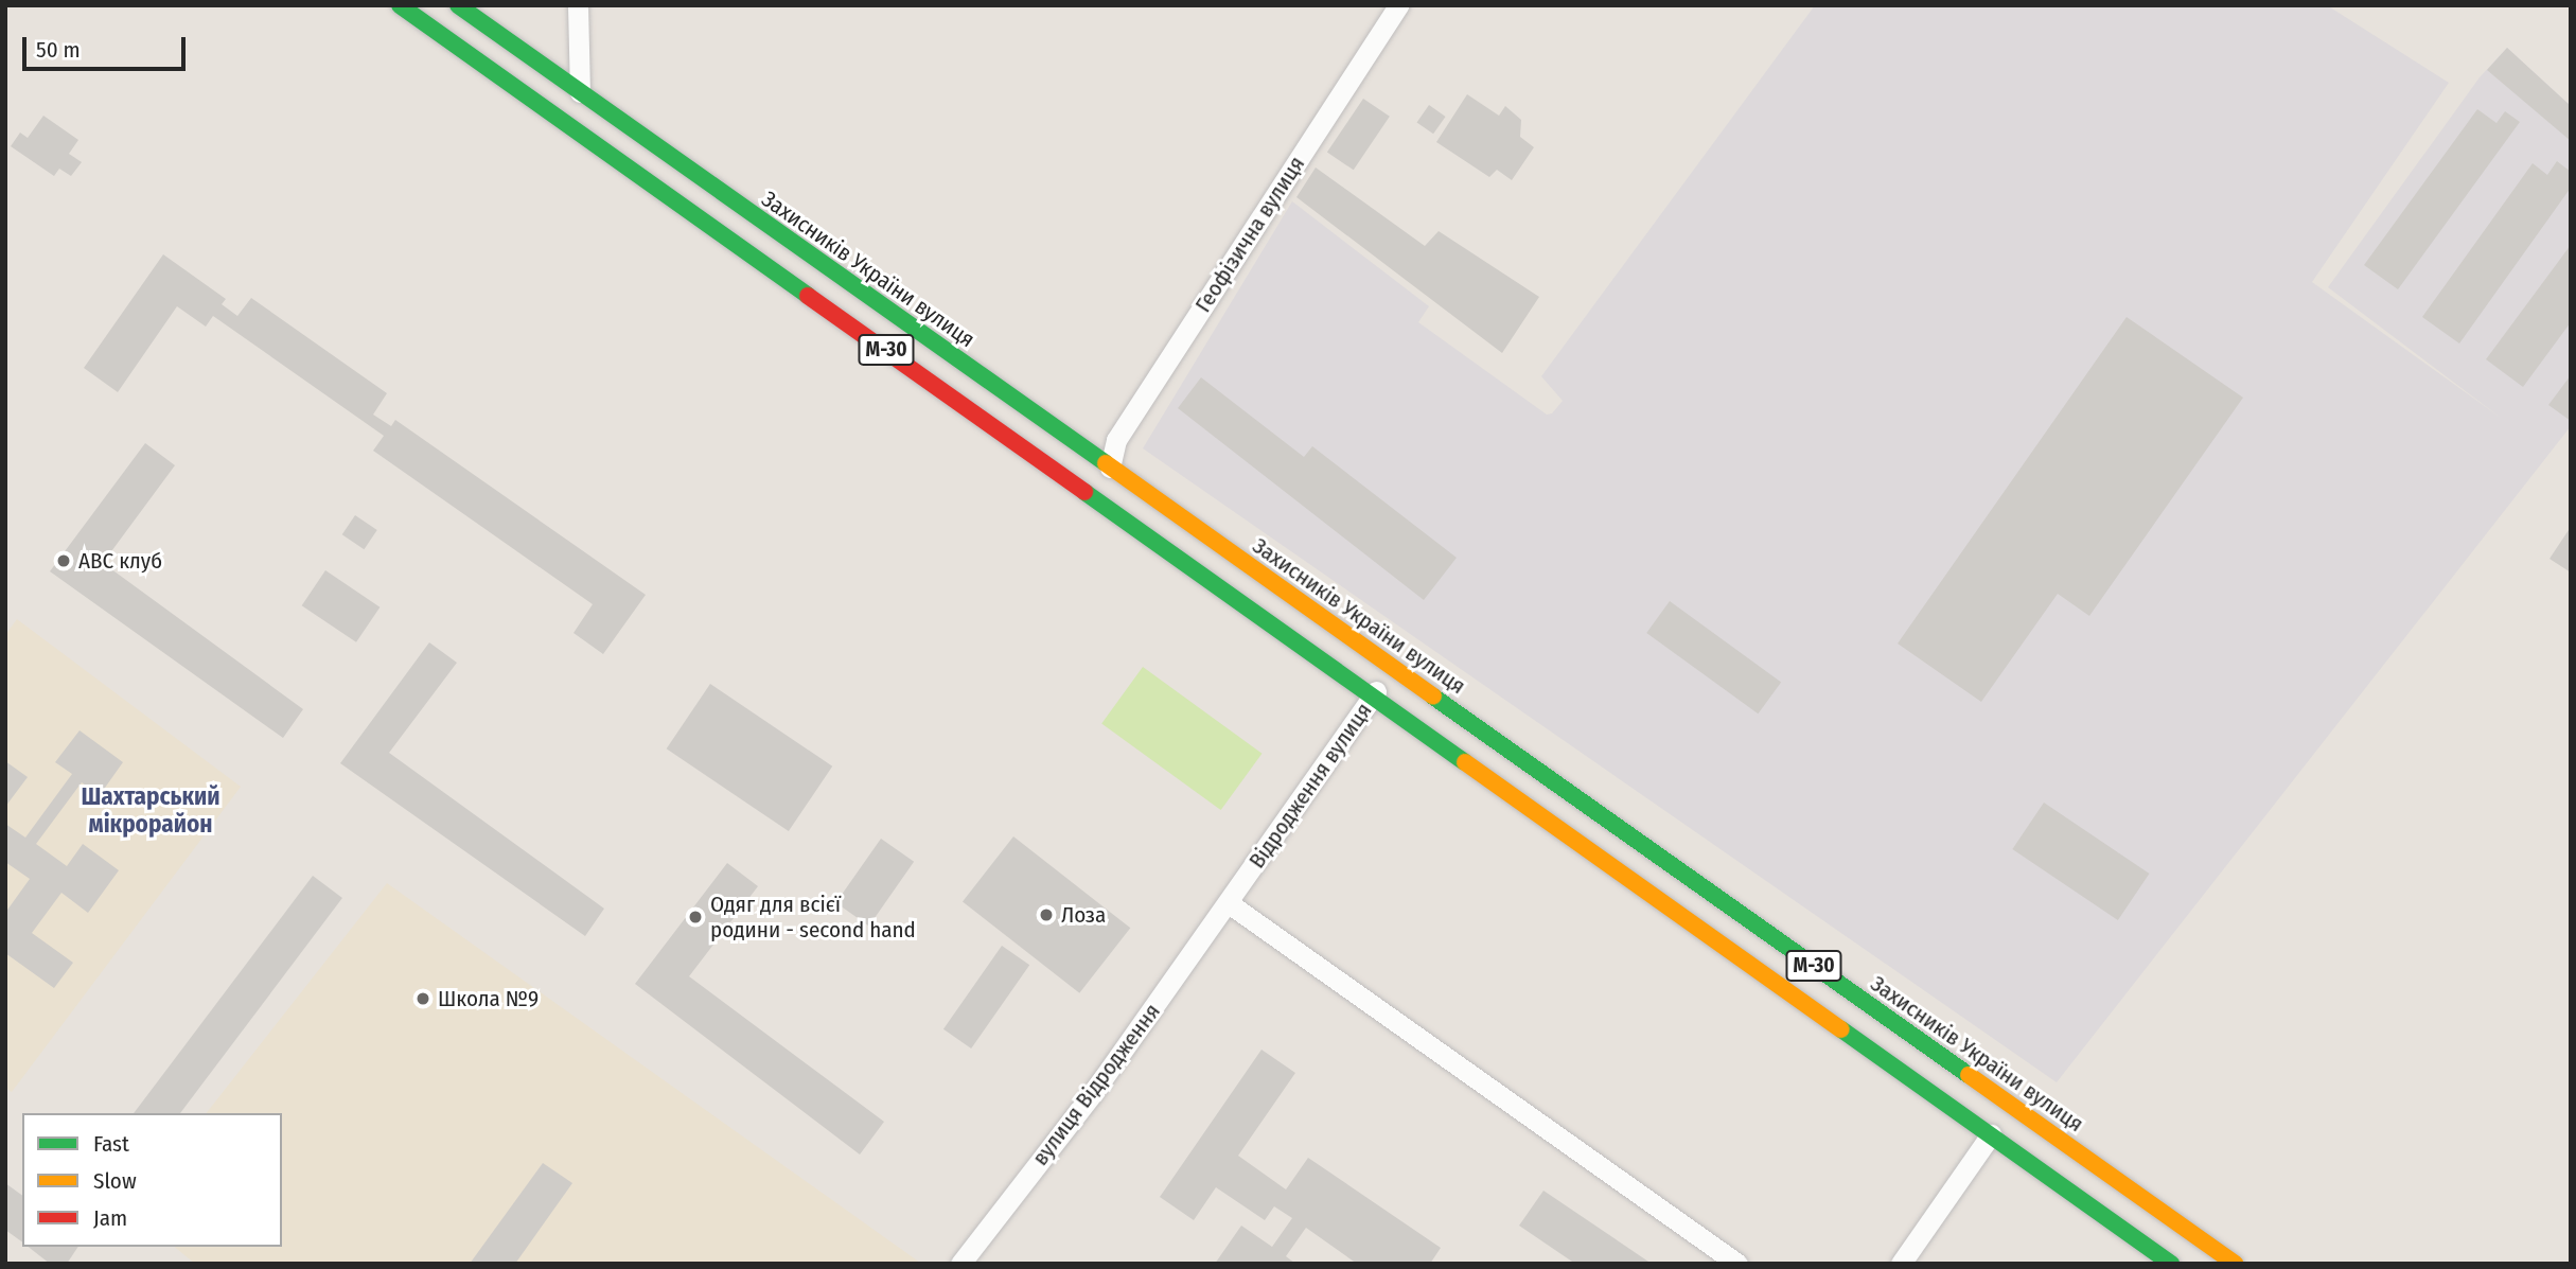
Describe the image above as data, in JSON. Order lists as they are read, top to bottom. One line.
{"streets":{"highway":["Захисників України вулиця","М-30"],"street":["Геофізична вулиця","Відродження вулиця","вулиця Відродження"]},"crossings":[["Геофізична вулиця","Захисників України вулиця"],["Захисників України вулиця","Відродження вулиця"],["М-30","Відродження вулиця"],["Відродження вулиця","вулиця Відродження"]],"districts":["Шахтарський мікрорайон"],"places":["ABC клуб","Лоза","Одяг для всієї родини - second hand","Школа №9"],"legend":["Fast","Slow","Jam"],"scale_bar":"50 m"}
